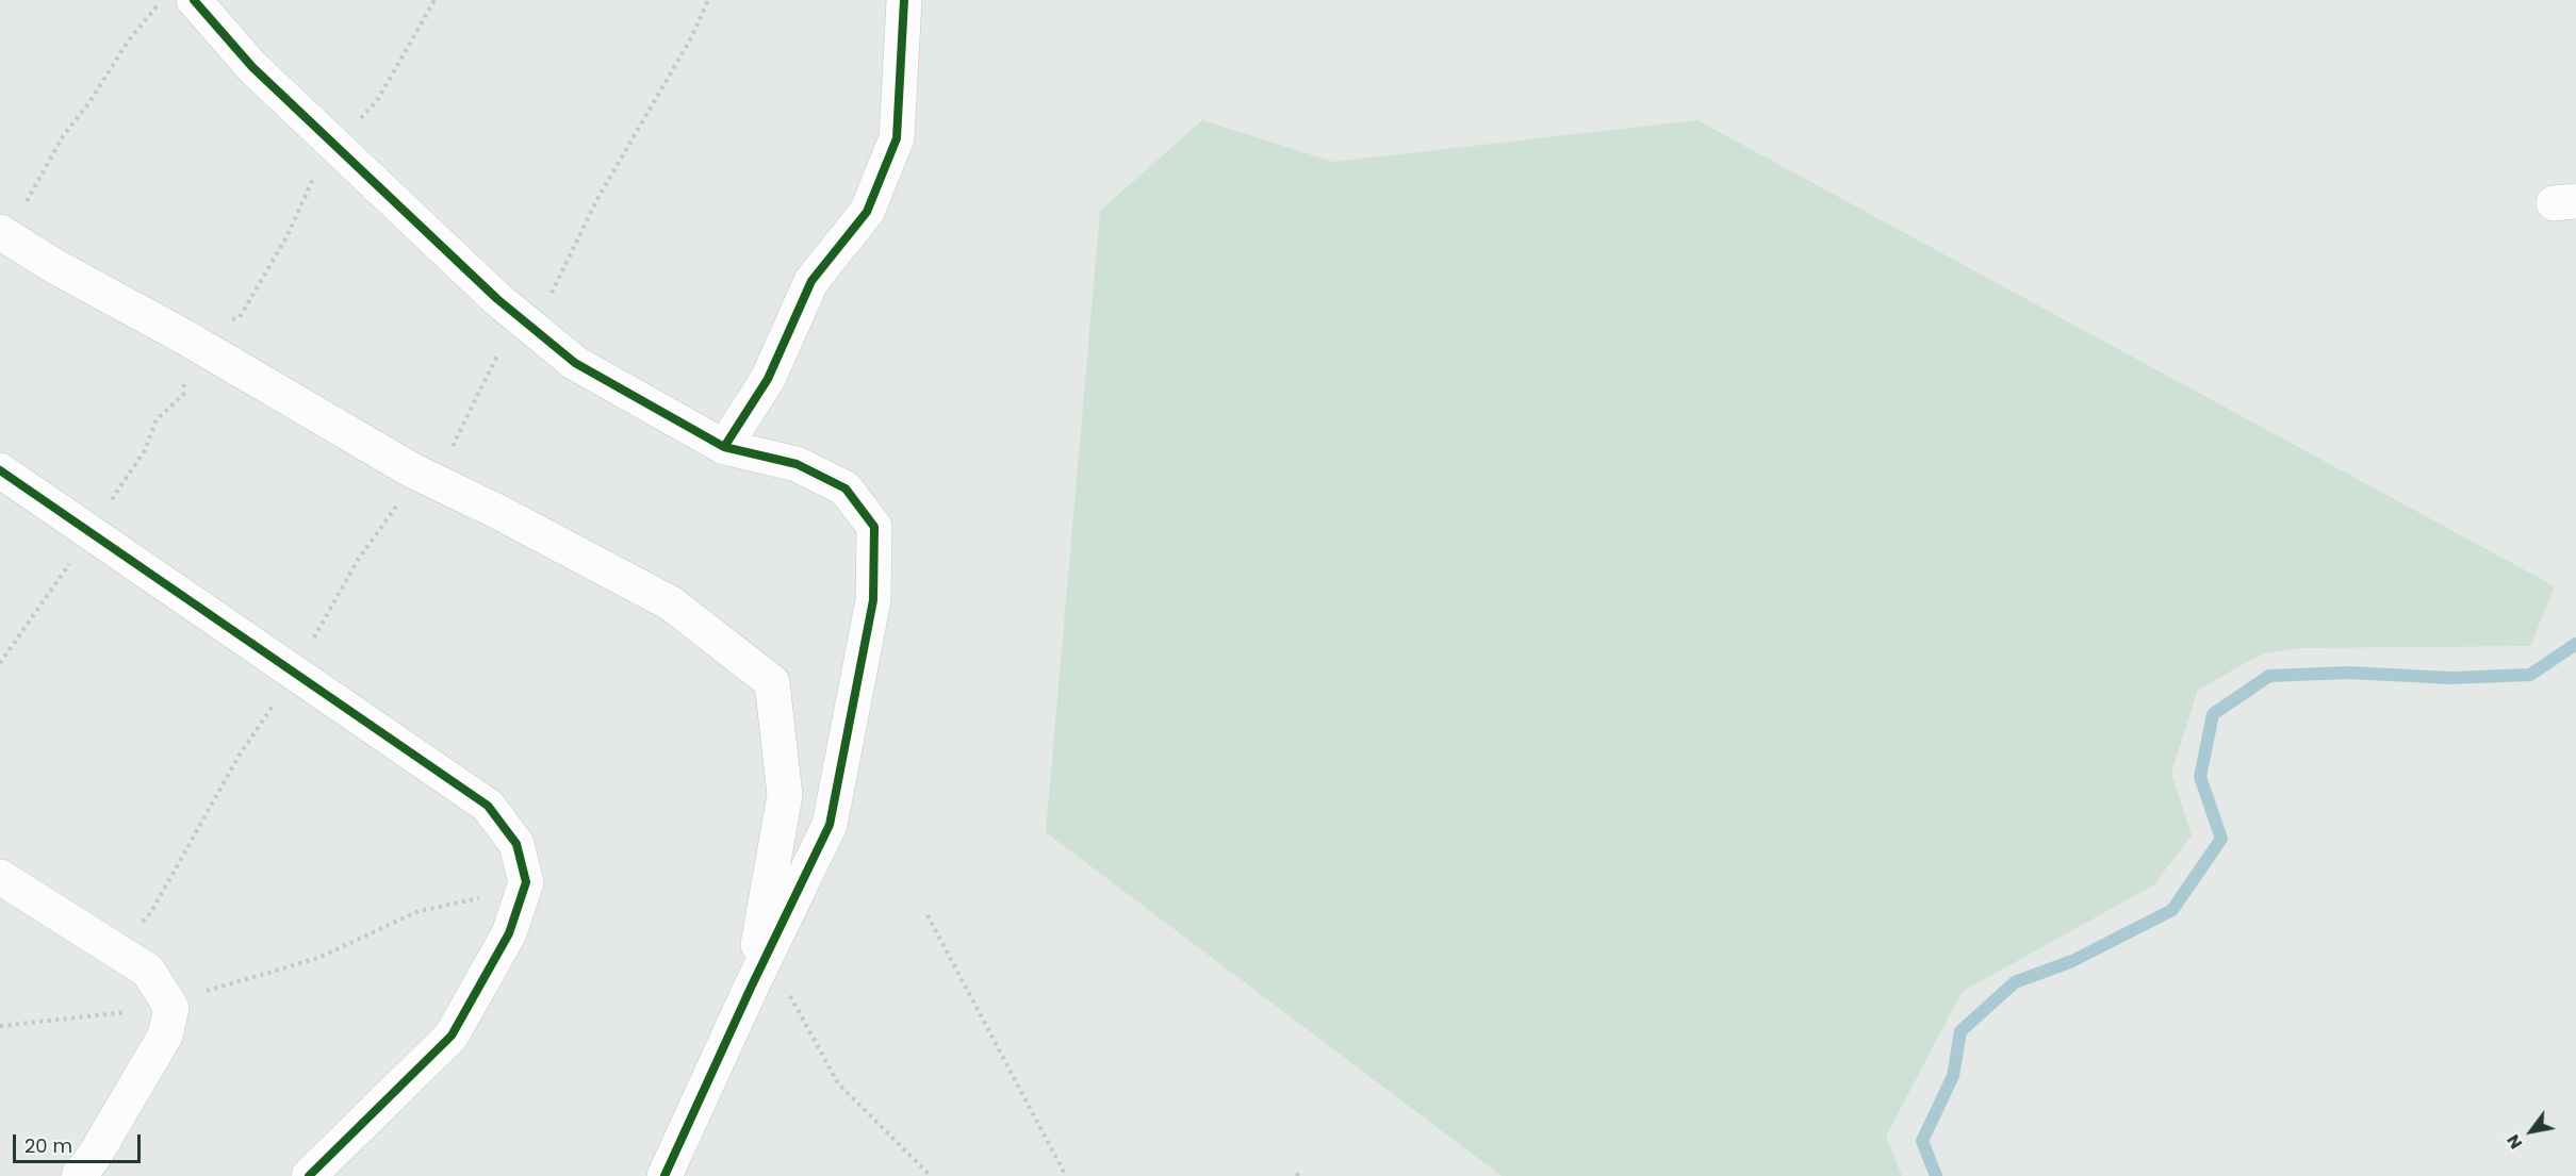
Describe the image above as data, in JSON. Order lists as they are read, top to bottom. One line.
{"scale_bar":"20 m","north":"bottom left"}
